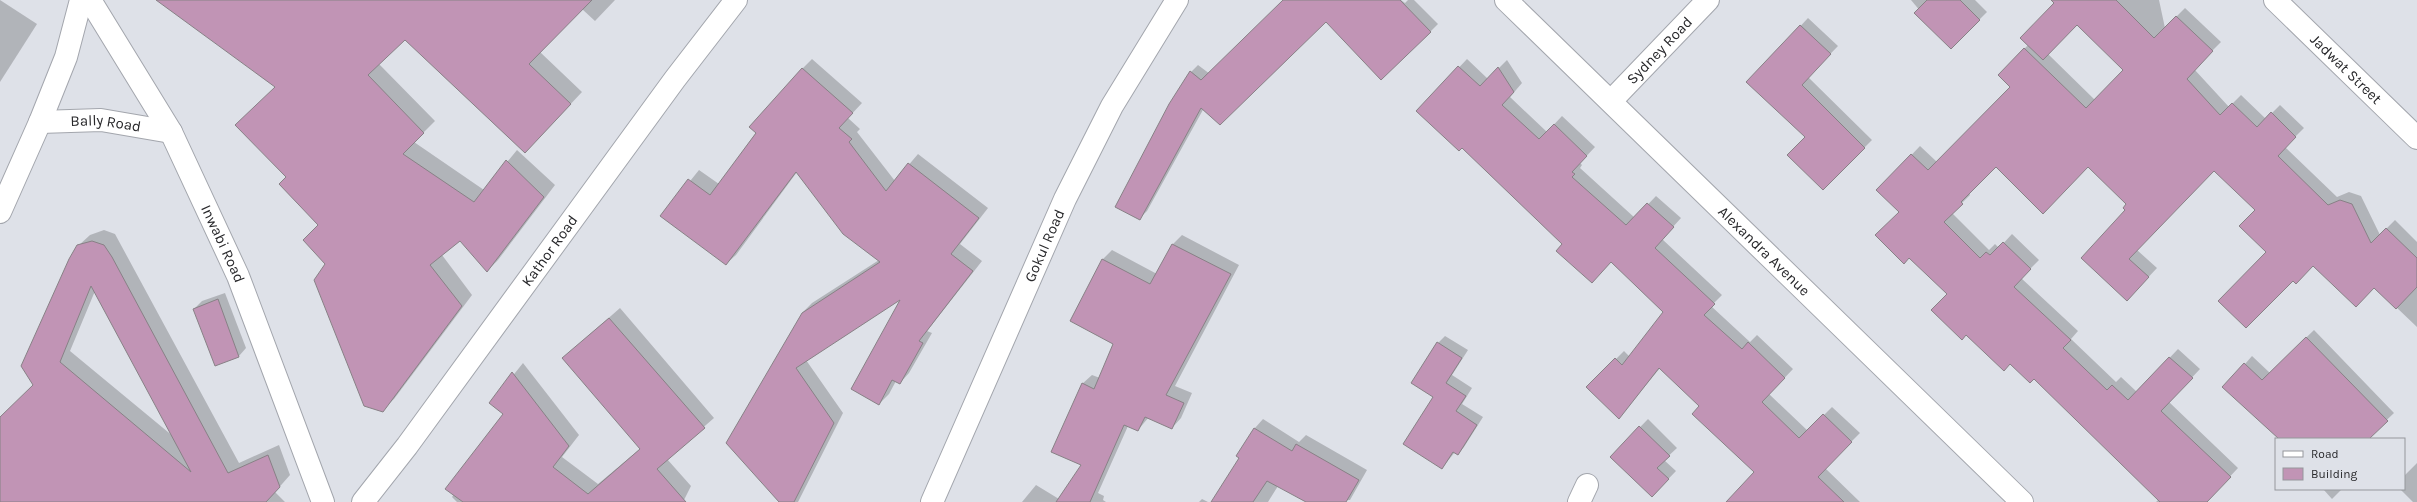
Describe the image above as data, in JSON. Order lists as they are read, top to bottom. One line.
{"streets":{"street":["Sydney Road","Jadwat Street","Bally Road","Inwabi Road","Gokul Road","Kathor Road","Alexandra Avenue"]},"crossings":[["Sydney Road","Alexandra Avenue"],["Bally Road","Inwabi Road"]],"legend":["Road","Building"]}
